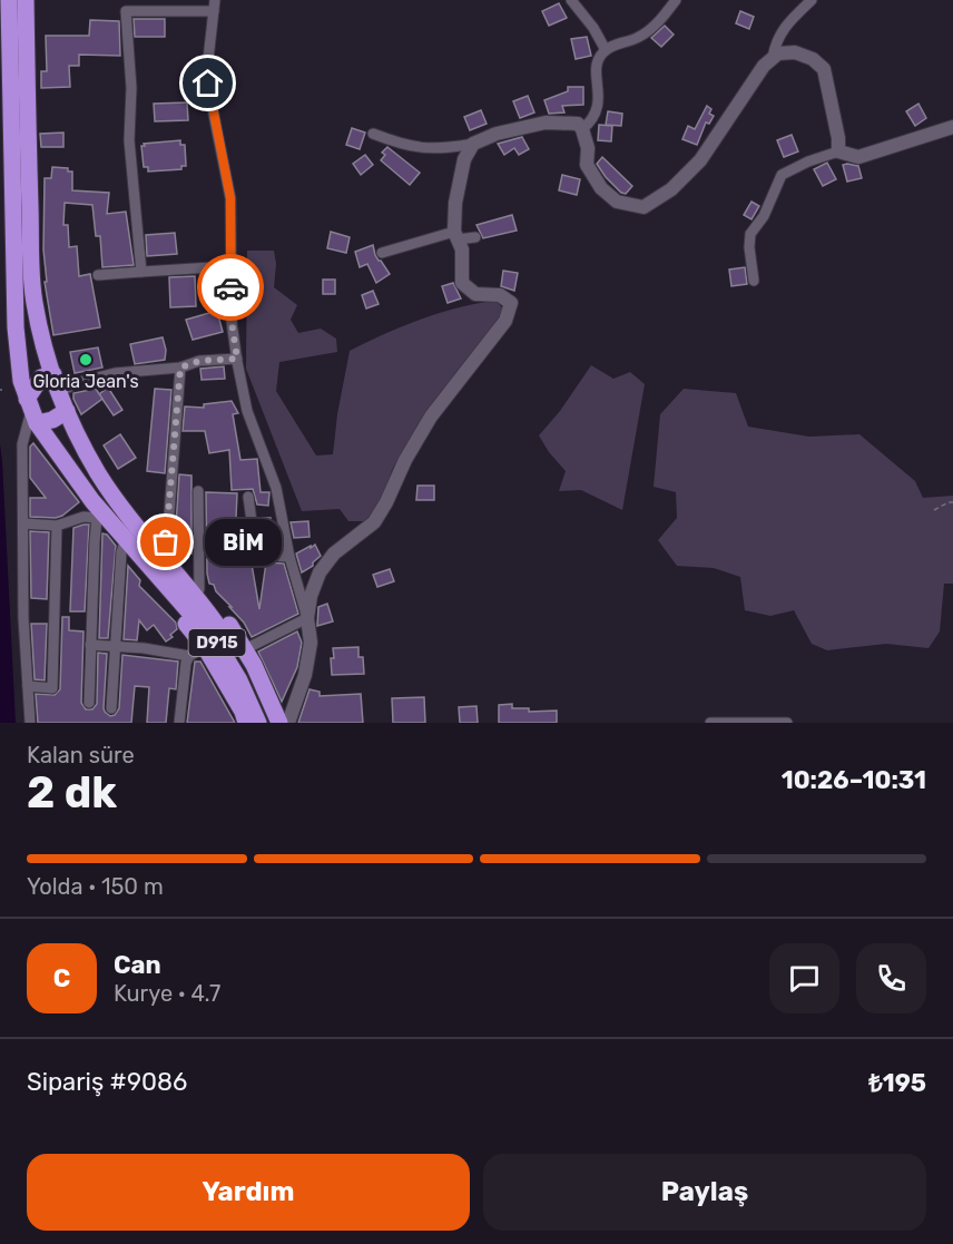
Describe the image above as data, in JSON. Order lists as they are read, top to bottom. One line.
{"streets":{"highway":["D915"]},"places":["Gloria Jean's","BİM"],"page":{"bubble":"BİM","heading":["2 dk","Kalan süre","10:26–10:31"],"panel":["Can","Kurye · 4.7","Sipariş #9086","₺195"],"bar":"Yolda · 150 m","round":"C","buttons":["Yardım","Paylaş"]}}
